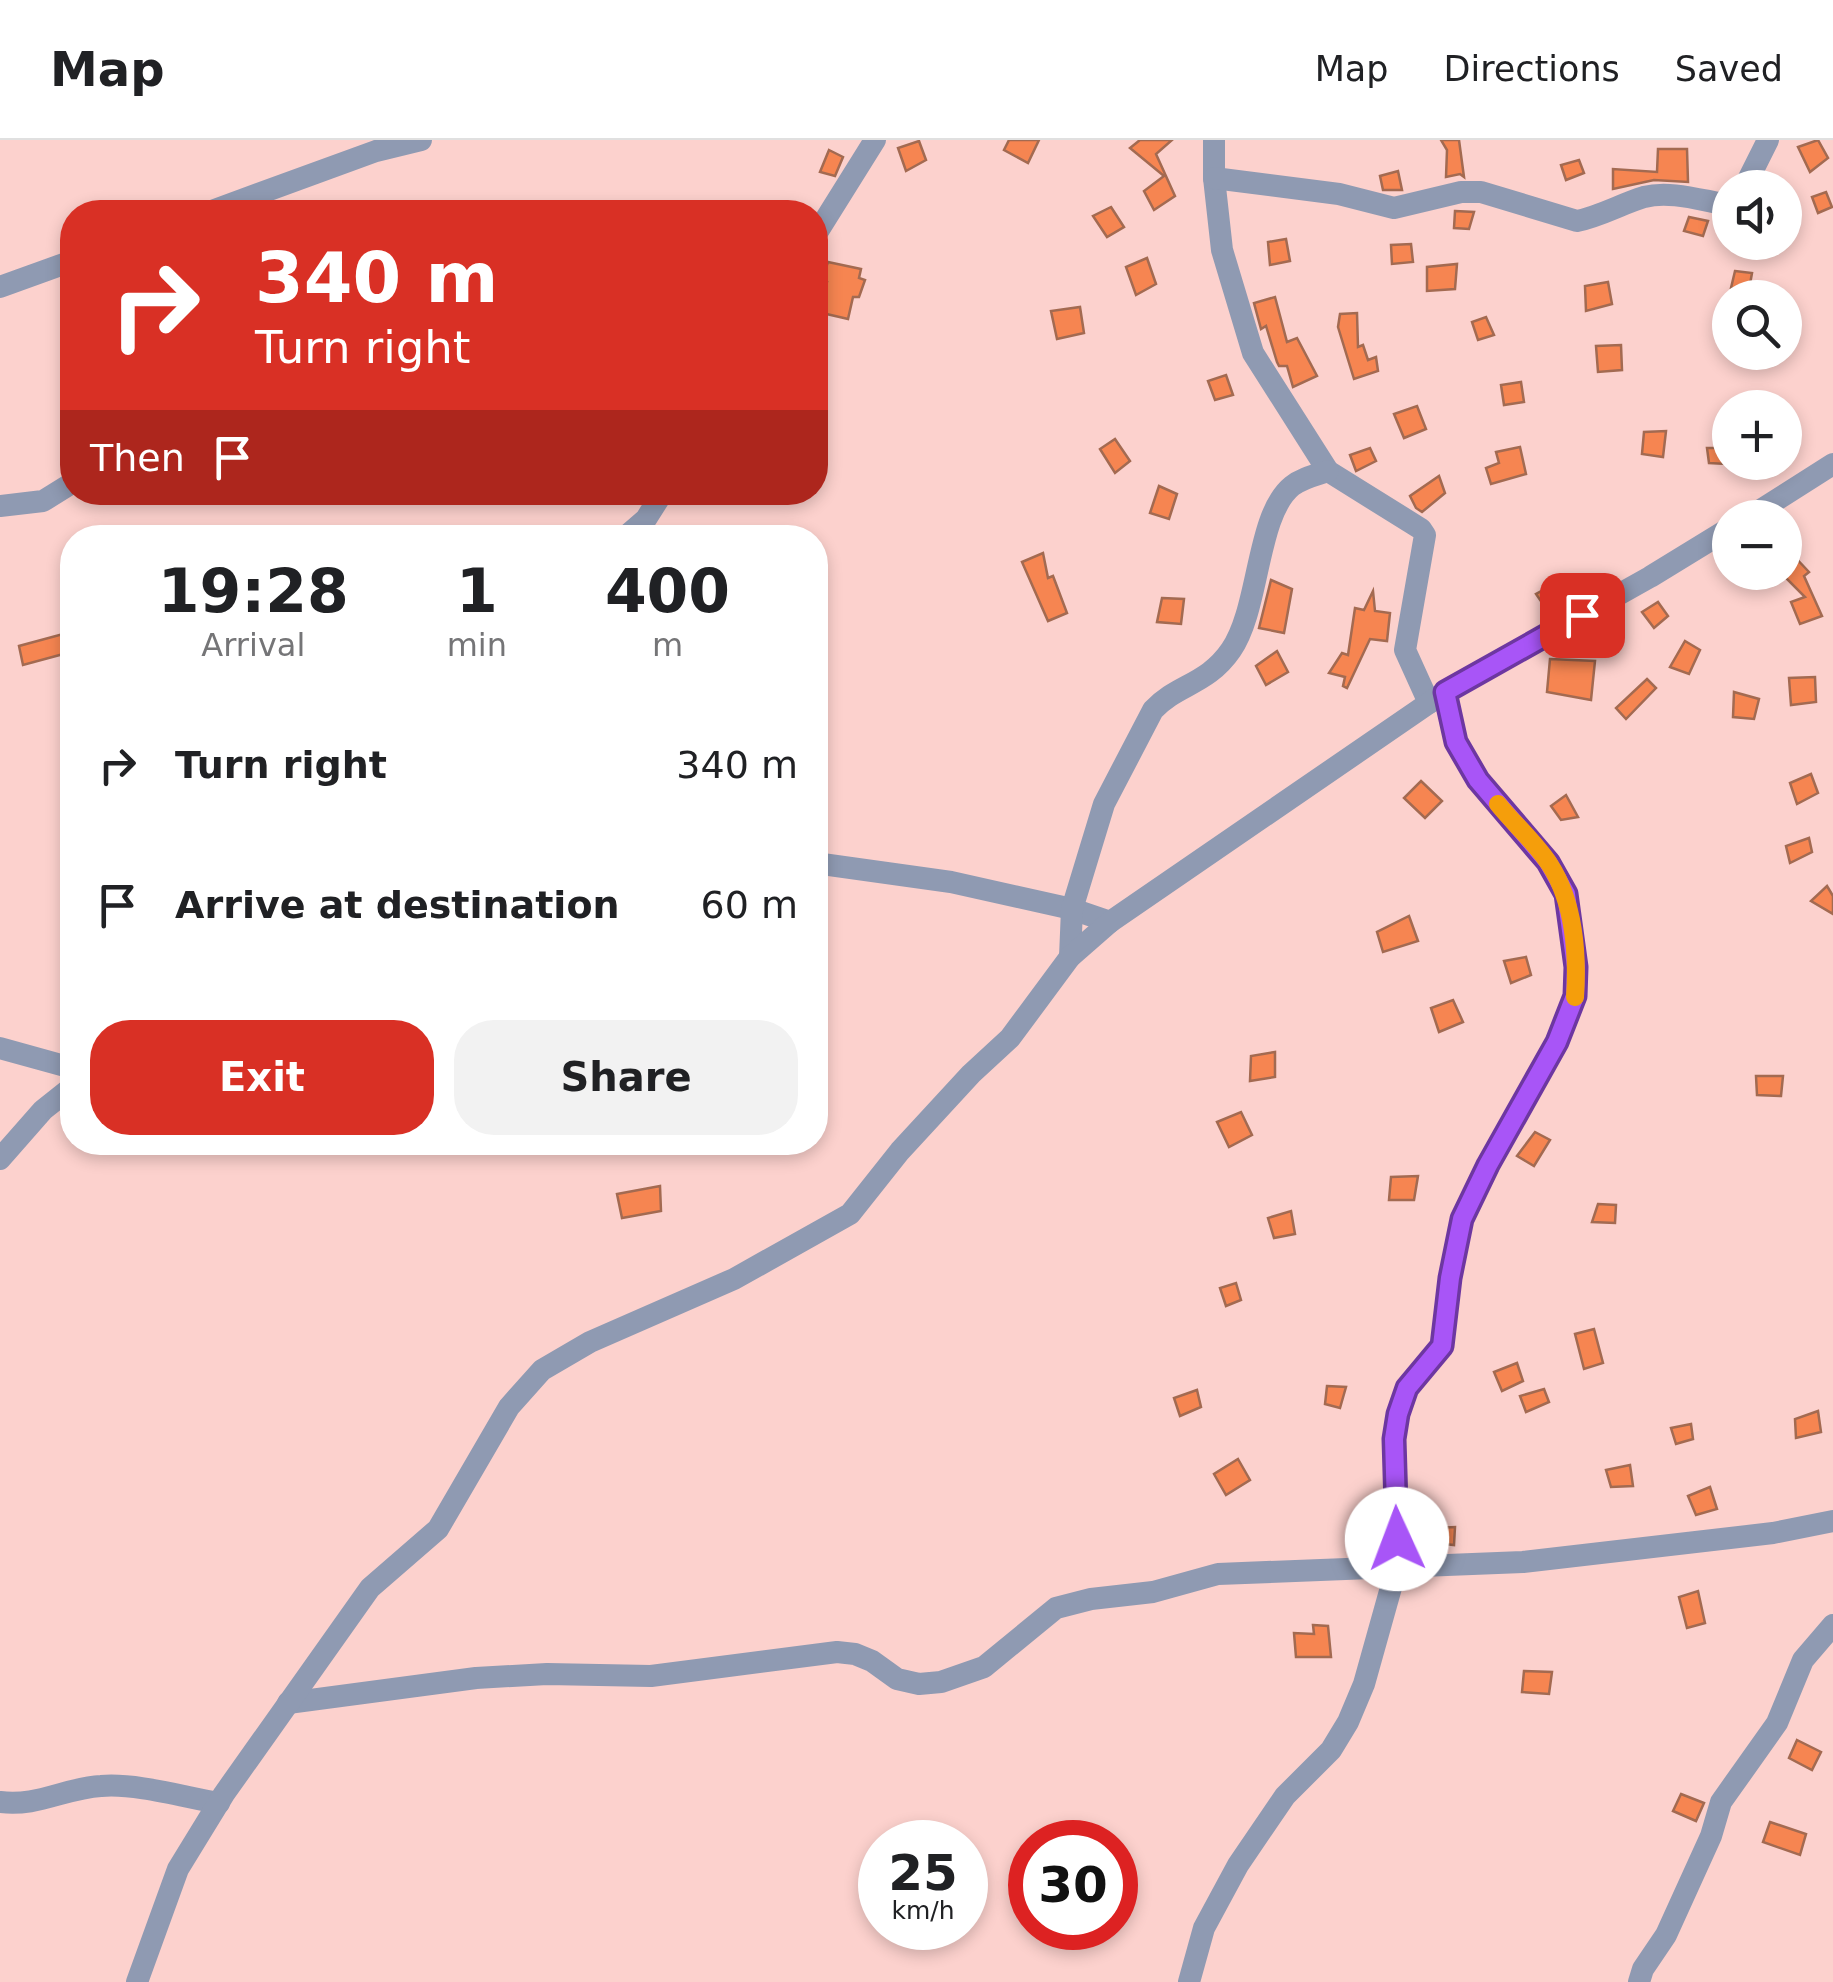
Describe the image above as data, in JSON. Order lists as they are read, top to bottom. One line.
{"page":{"header":"Map","nav":["Map","Directions","Saved"],"map_buttons":["+","−"],"turn":["340 m","Turn right"],"then":"Then","eta":["19:28","Arrival","1","min","400","m"],"list":[{"name":"Turn right","value":"340 m"},{"name":"Arrive at destination","value":"60 m"}],"buttons":["Exit","Share"],"speed":"25 km/h","limit":"30"}}
